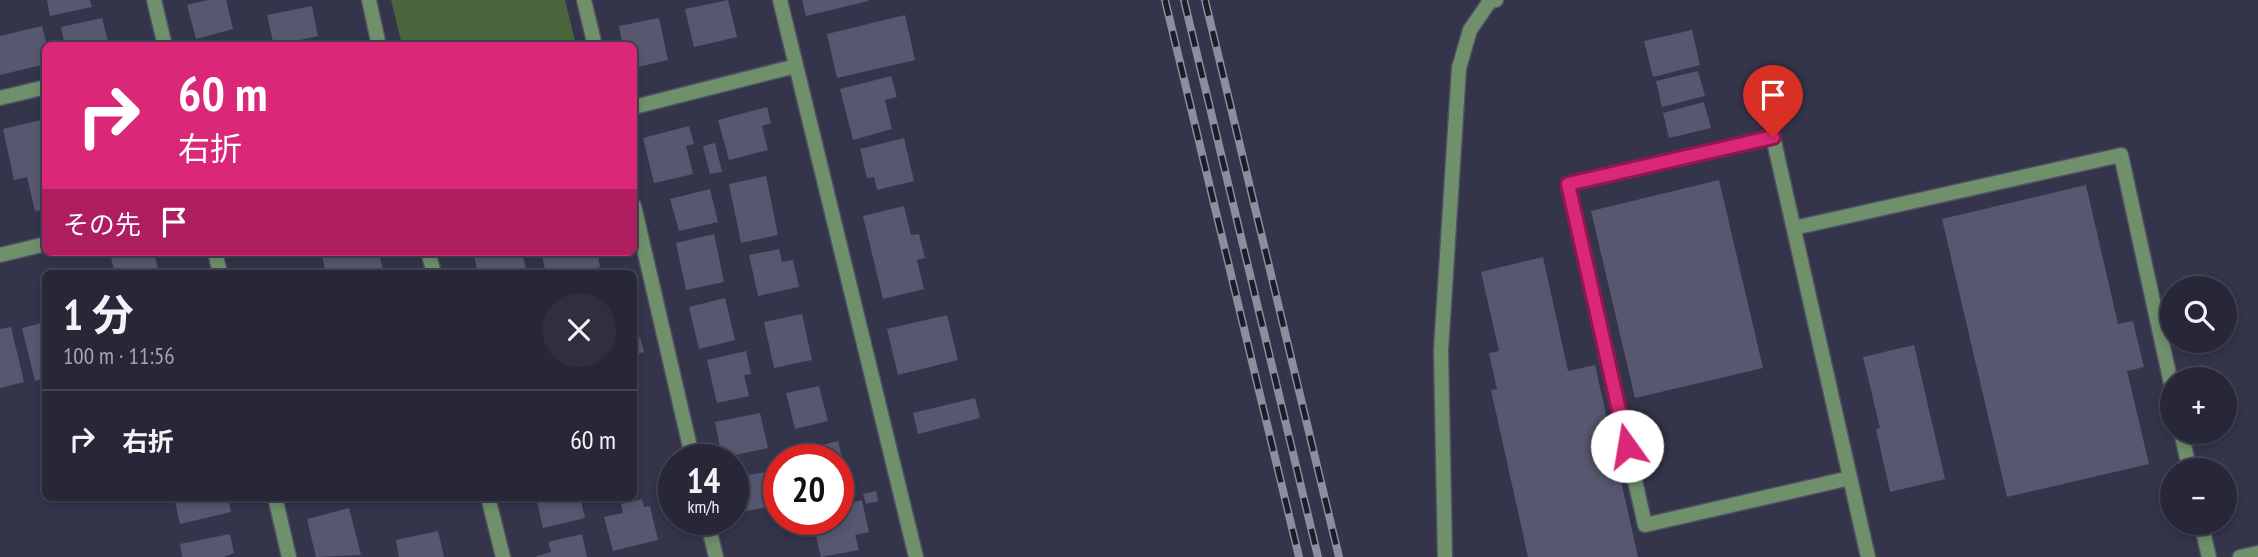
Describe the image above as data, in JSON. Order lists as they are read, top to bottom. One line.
{"page":{"turn":["60 m","右折"],"then":"その先","heading":["1 分","100 m · 11:56"],"map_buttons":["+","−"],"list":[{"name":"右折","value":"60 m"}],"speed":"14 km/h","limit":"20"}}
